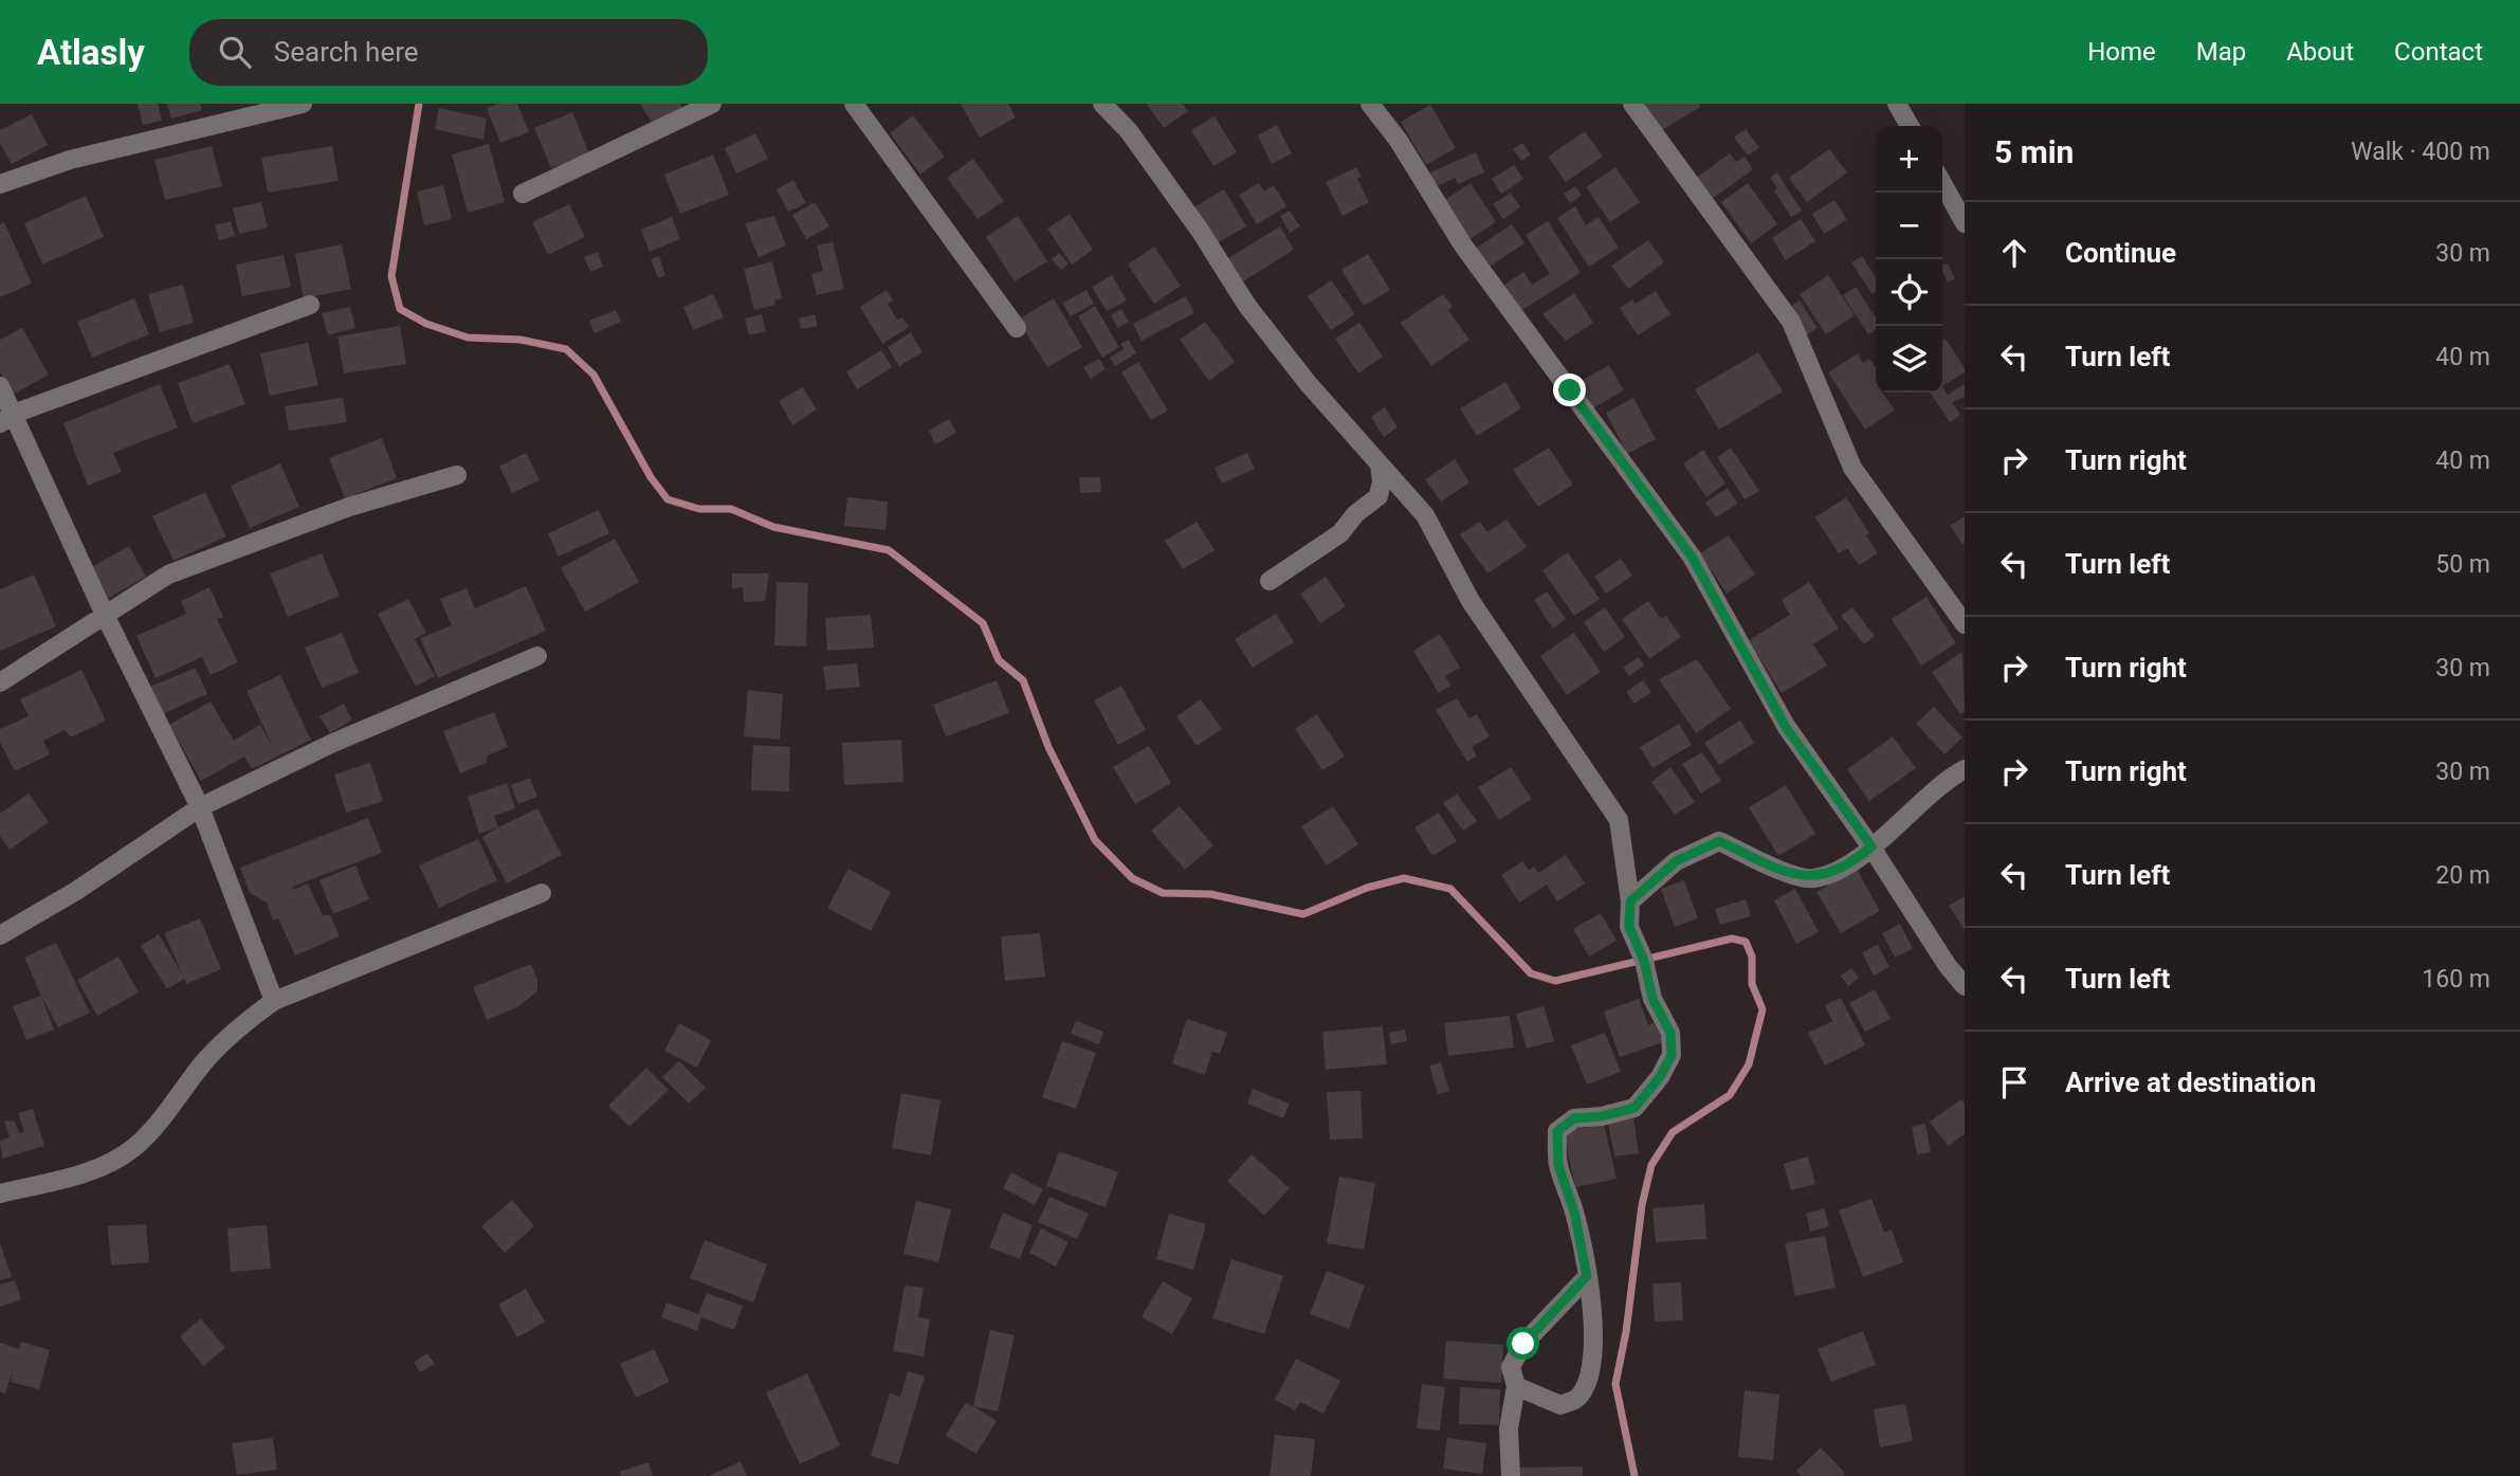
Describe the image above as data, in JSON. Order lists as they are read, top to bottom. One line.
{"page":{"header":"Atlasly","search":"Search here","nav":["Home","Map","About","Contact"],"heading":["5 min","Walk · 400 m"],"map_buttons":["+","−"],"list":[["Continue","30 m"],["Turn left","40 m"],["Turn right","40 m"],["Turn left","50 m"],["Turn right","30 m"],["Turn right","30 m"],["Turn left","20 m"],["Turn left","160 m"],"Arrive at destination"]}}
